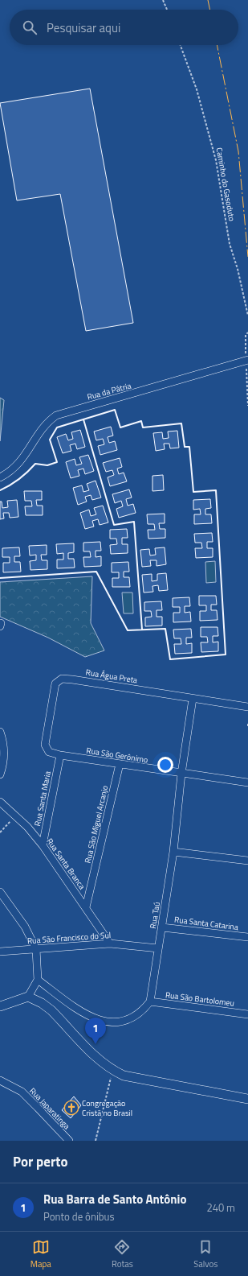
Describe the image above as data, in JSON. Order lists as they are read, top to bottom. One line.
{"streets":{"street":["Rua da Pátria","Rua Água Preta","Rua São Gerônimo","Rua Santa Maria","Rua São Miguel Arcanjo","Rua Santa Branca","Rua Taú","Rua Santa Catarina","Rua São Francisco do Sul","Rua São Bartolomeu","Rua Japaratinga"],"path":["Caminho do Gasoduto"]},"crossings":[["Rua Água Preta","Rua São Gerônimo"],["Rua Água Preta","Rua Santa Maria"],["Rua Água Preta","Rua Taú"],["Rua São Gerônimo","Rua Santa Maria"],["Rua São Gerônimo","Rua São Miguel Arcanjo"],["Rua São Gerônimo","Rua Taú"],["Rua Santa Maria","Rua Santa Branca"],["Rua São Miguel Arcanjo","Rua Santa Branca"],["Rua Santa Branca","Rua São Francisco do Sul"],["Rua Taú","Rua Santa Catarina"],["Rua Taú","Rua São Francisco do Sul"],["Rua Taú","Rua São Bartolomeu"]],"places":{"church":["Congregação Cristã no Brasil"]},"page":{"search":"Pesquisar aqui","pins":"1","heading":"Por perto","list":[{"mark":"1","name":"Rua Barra de Santo Antônio","note":"Ponto de ônibus","value":"240 m"}],"nav":["Mapa","Rotas","Salvos"]}}
